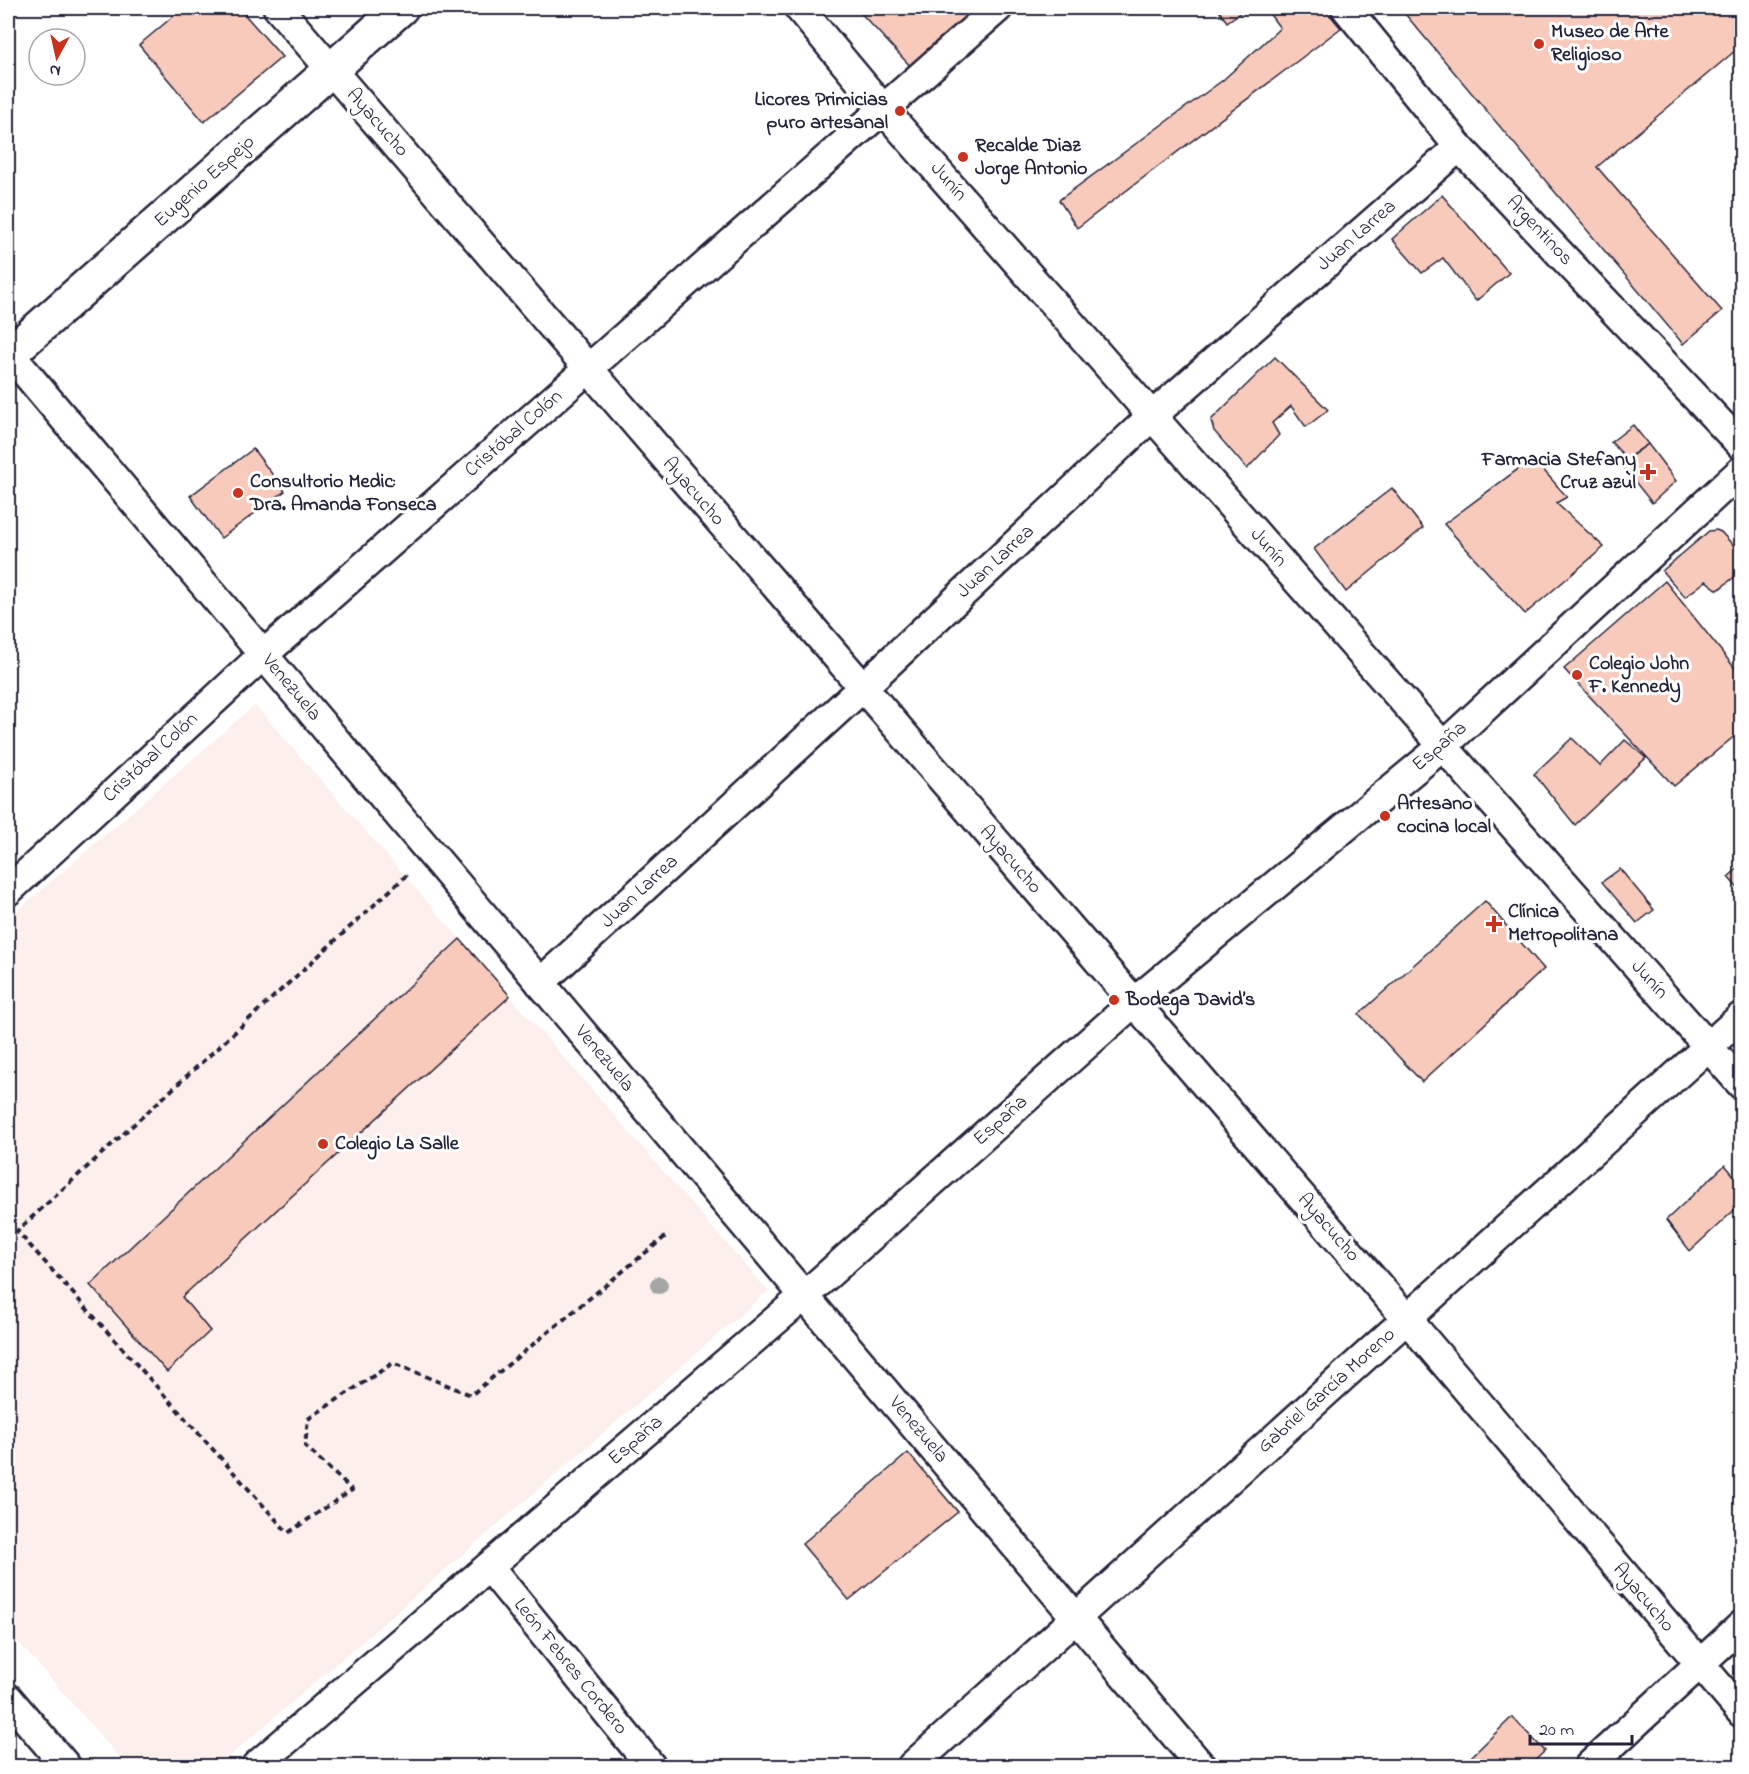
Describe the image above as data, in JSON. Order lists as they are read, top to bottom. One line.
{"streets":{"street":["Ayacucho","Eugenio Espejo","Junín","Argentinos","Juan Larrea","Cristóbal Colón","Venezuela","España","Gabriel García Moreno","León Febres Cordero"]},"crossings":[["Ayacucho","Eugenio Espejo"],["Ayacucho","Juan Larrea"],["Ayacucho","Cristóbal Colón"],["Ayacucho","España"],["Ayacucho","Gabriel García Moreno"],["Eugenio Espejo","Venezuela"],["Junín","Juan Larrea"],["Junín","Cristóbal Colón"],["Junín","España"],["Junín","Gabriel García Moreno"],["Argentinos","Juan Larrea"],["Juan Larrea","Venezuela"],["Cristóbal Colón","Venezuela"],["Venezuela","España"],["Venezuela","Gabriel García Moreno"],["España","León Febres Cordero"]],"places":{"other":["Museo de Arte Religioso","Licores Primicias puro artesanal","Recalde Diaz Jorge Antonio","Consultorio Medic: Dra. Amanda Fonseca","Colegio John F. Kennedy","Artesano cocina local","Bodega David’s","Colegio La Salle"],"health":["Farmacia Stefany Cruz azul","Clínica Metropolitana"]},"scale_bar":"20 m","north":"bottom"}
